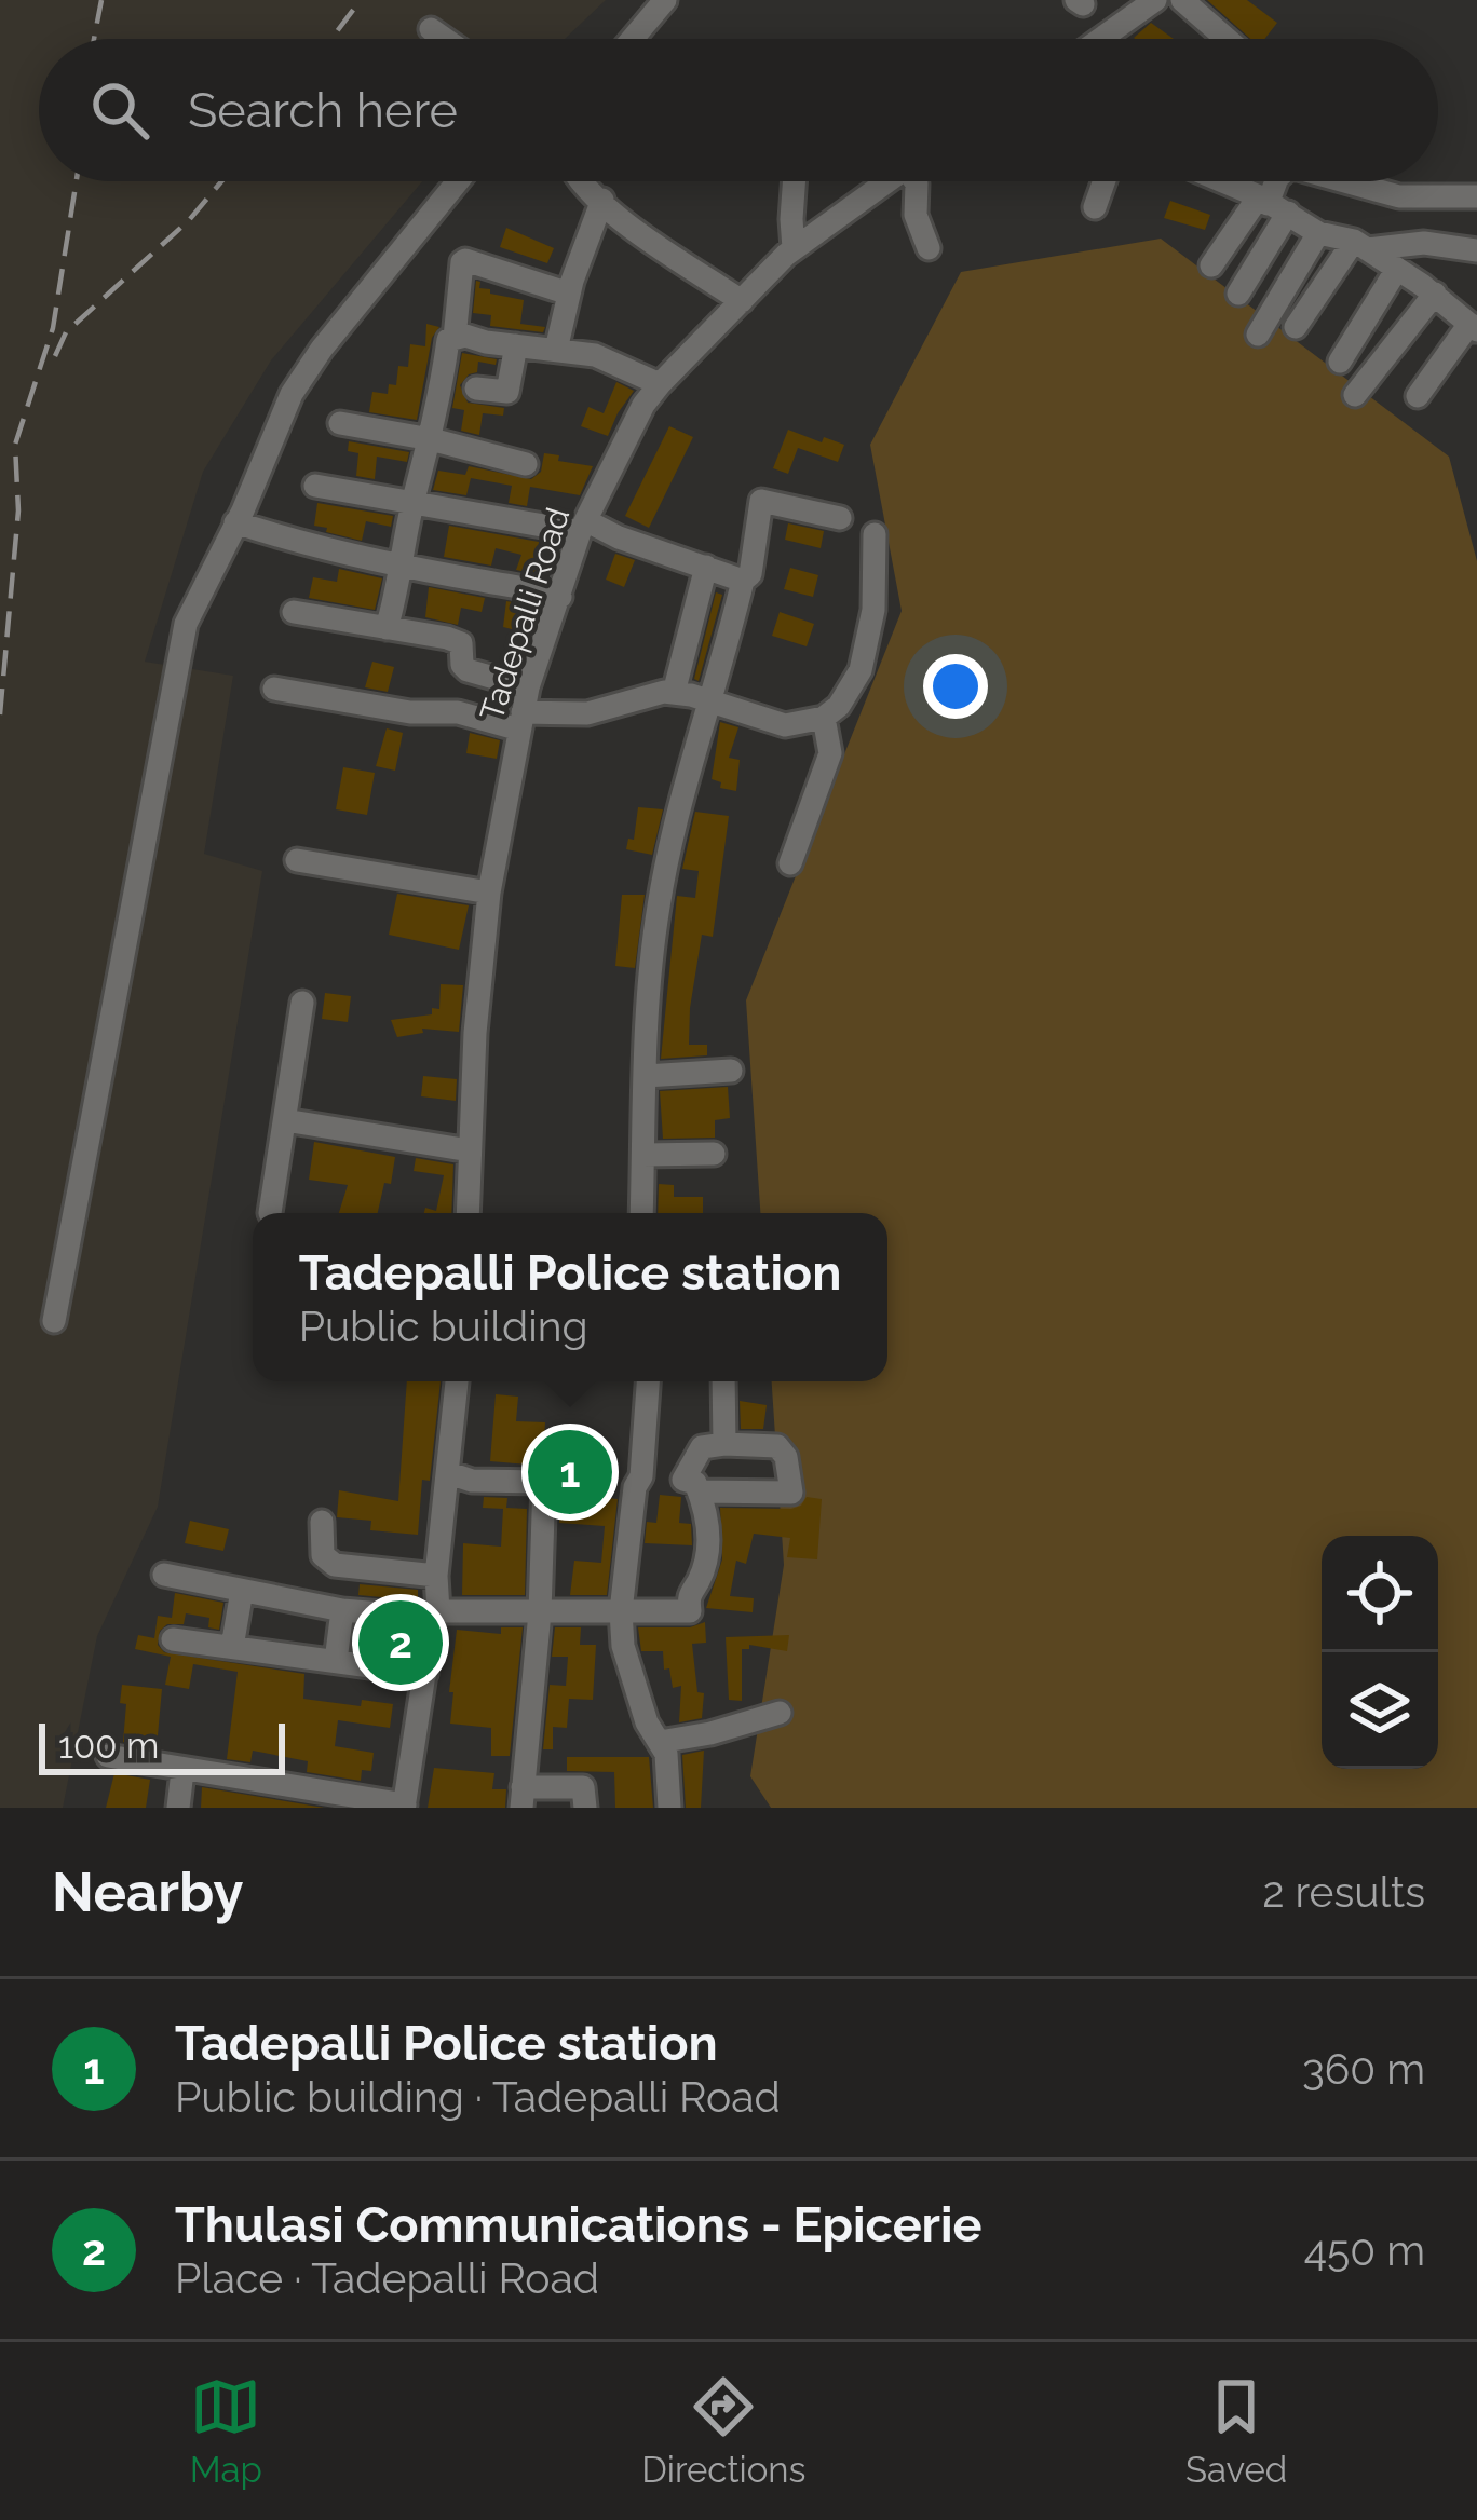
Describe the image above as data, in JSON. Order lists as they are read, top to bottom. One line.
{"streets":{"street":["Tadepalli Road"]},"scale_bar":"100 m","page":{"search":"Search here","popup":["Tadepalli Police station","Public building"],"pins":["1","2"],"scale":"100 m","heading":["Nearby","2 results"],"list":[{"mark":"1","name":"Tadepalli Police station","note":"Public building · Tadepalli Road","value":"360 m"},{"mark":"2","name":"Thulasi Communications - Epicerie","note":"Place · Tadepalli Road","value":"450 m"}],"nav":["Map","Directions","Saved"]}}
